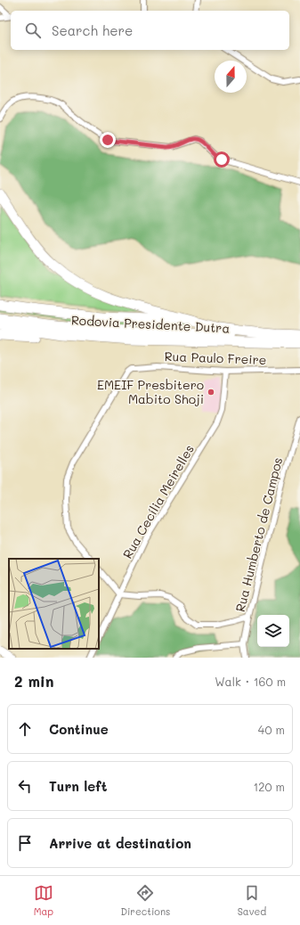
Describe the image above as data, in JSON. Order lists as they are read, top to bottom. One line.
{"streets":{"highway":["Rodovia Presidente Dutra"],"street":["Rua Paulo Freire","Rua Cecília Meirelles","Rua Humberto de Campos"]},"crossings":[["Rua Paulo Freire","Rua Cecília Meirelles"]],"places":["EMEIF Presbitero Mabito Shoji"],"north":"top","page":{"search":"Search here","heading":["2 min","Walk · 160 m"],"list":[["Continue","40 m"],["Turn left","120 m"],"Arrive at destination"],"nav":["Map","Directions","Saved"]}}
